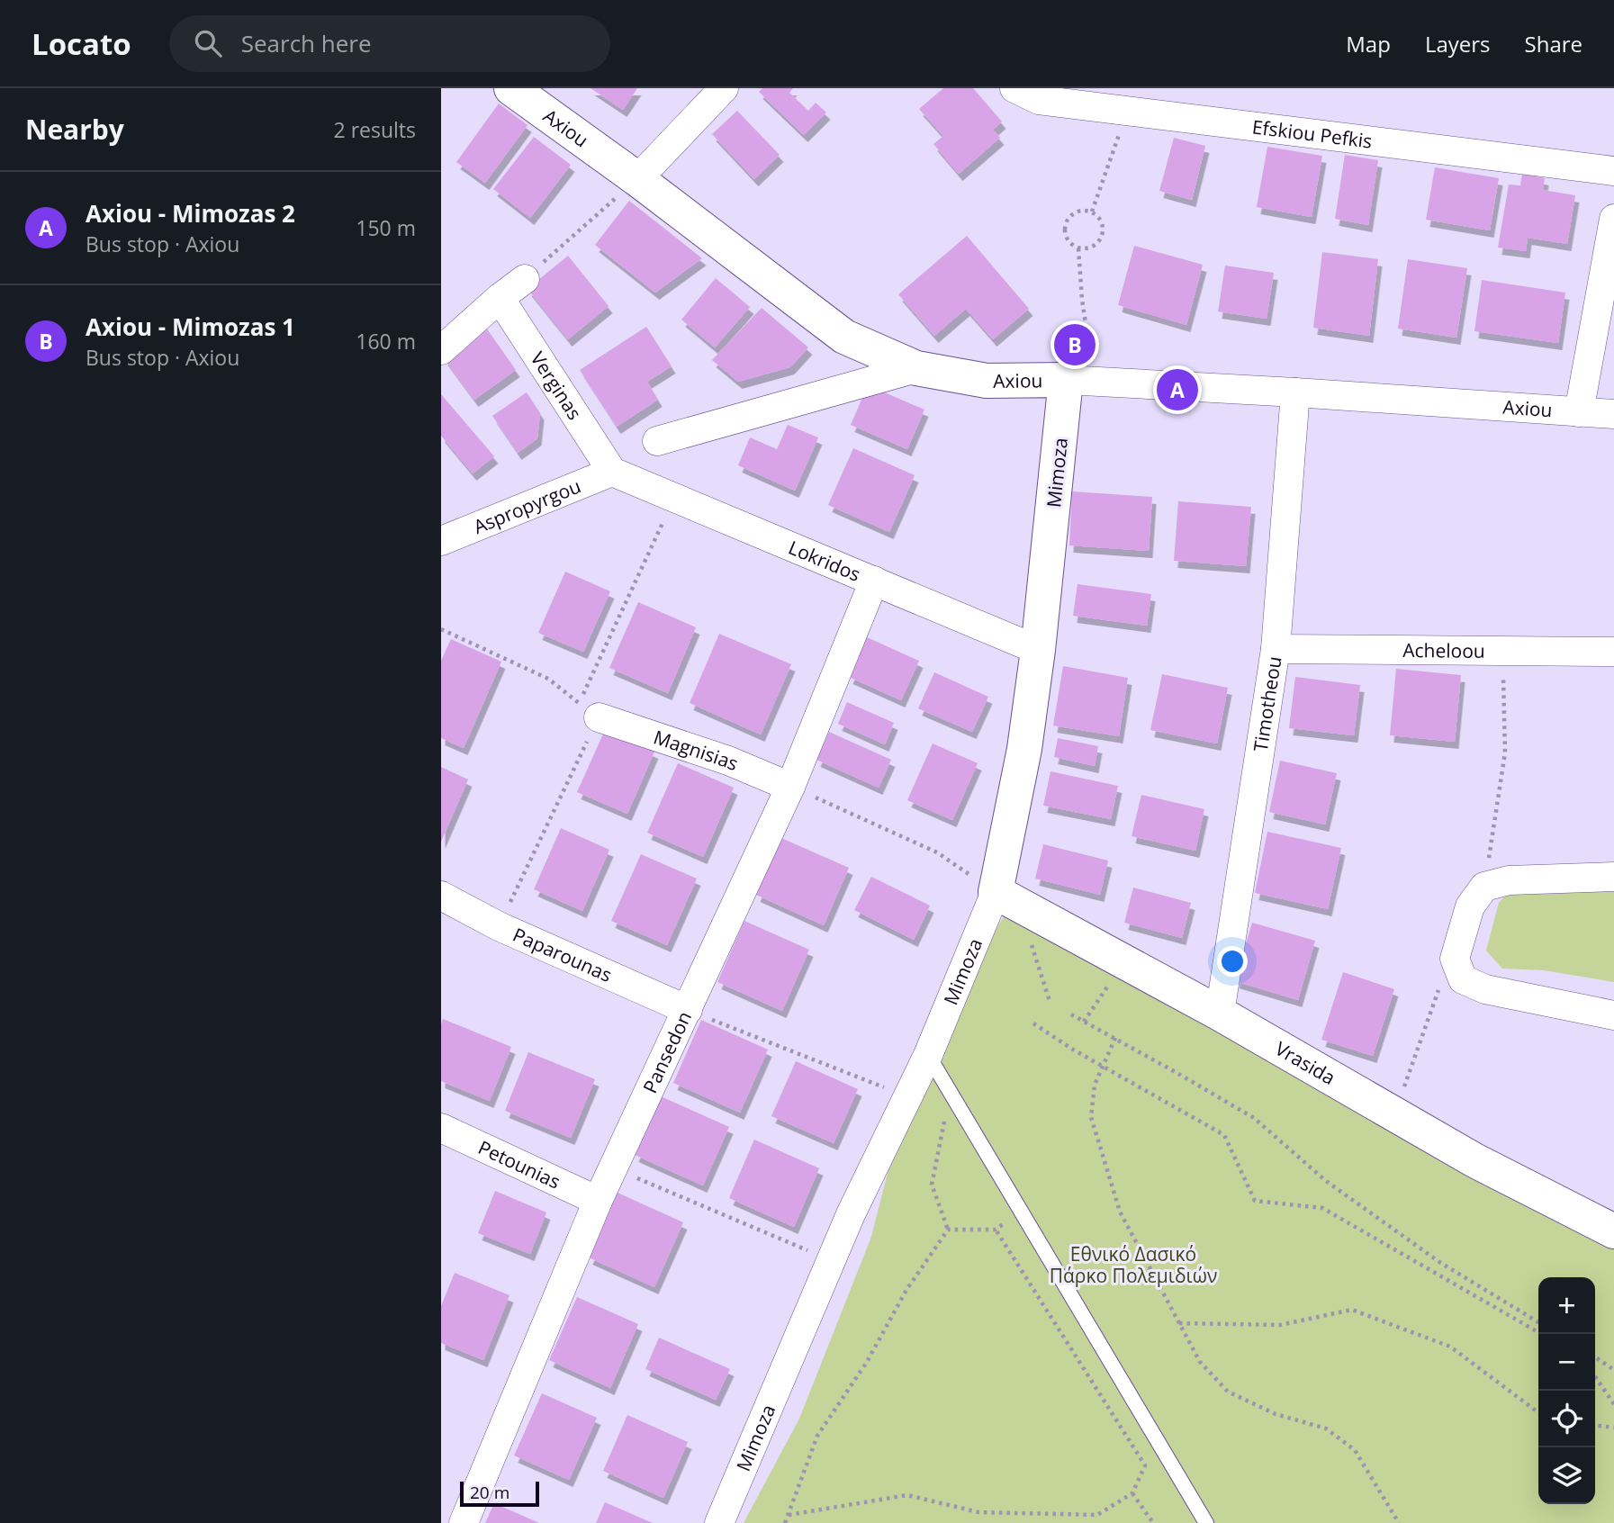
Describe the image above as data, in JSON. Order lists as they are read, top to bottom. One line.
{"streets":{"street":["Axiou","Efskiou Pefkis","Verginas","Mimoza","Aspropyrgou","Lokridos","Acheloou","Timotheou","Magnisias","Paparounas","Pansedon","Vrasida","Petounias"]},"crossings":[["Axiou","Mimoza"],["Axiou","Timotheou"],["Verginas","Aspropyrgou"],["Verginas","Lokridos"],["Mimoza","Lokridos"],["Mimoza","Vrasida"],["Aspropyrgou","Lokridos"],["Lokridos","Pansedon"],["Acheloou","Timotheou"],["Timotheou","Vrasida"],["Magnisias","Pansedon"],["Paparounas","Pansedon"],["Pansedon","Petounias"]],"parks":["Εθνικό Δασικό Πάρκο Πολεμιδιών"],"scale_bar":"20 m","page":{"header":"Locato","search":"Search here","nav":["Map","Layers","Share"],"heading":["Nearby","2 results"],"list":[{"mark":"A","name":"Axiou - Mimozas 2","note":"Bus stop · Axiou","value":"150 m"},{"mark":"B","name":"Axiou - Mimozas 1","note":"Bus stop · Axiou","value":"160 m"}],"pins":["B","A"],"map_buttons":["+","−"],"scale":"20 m"}}
